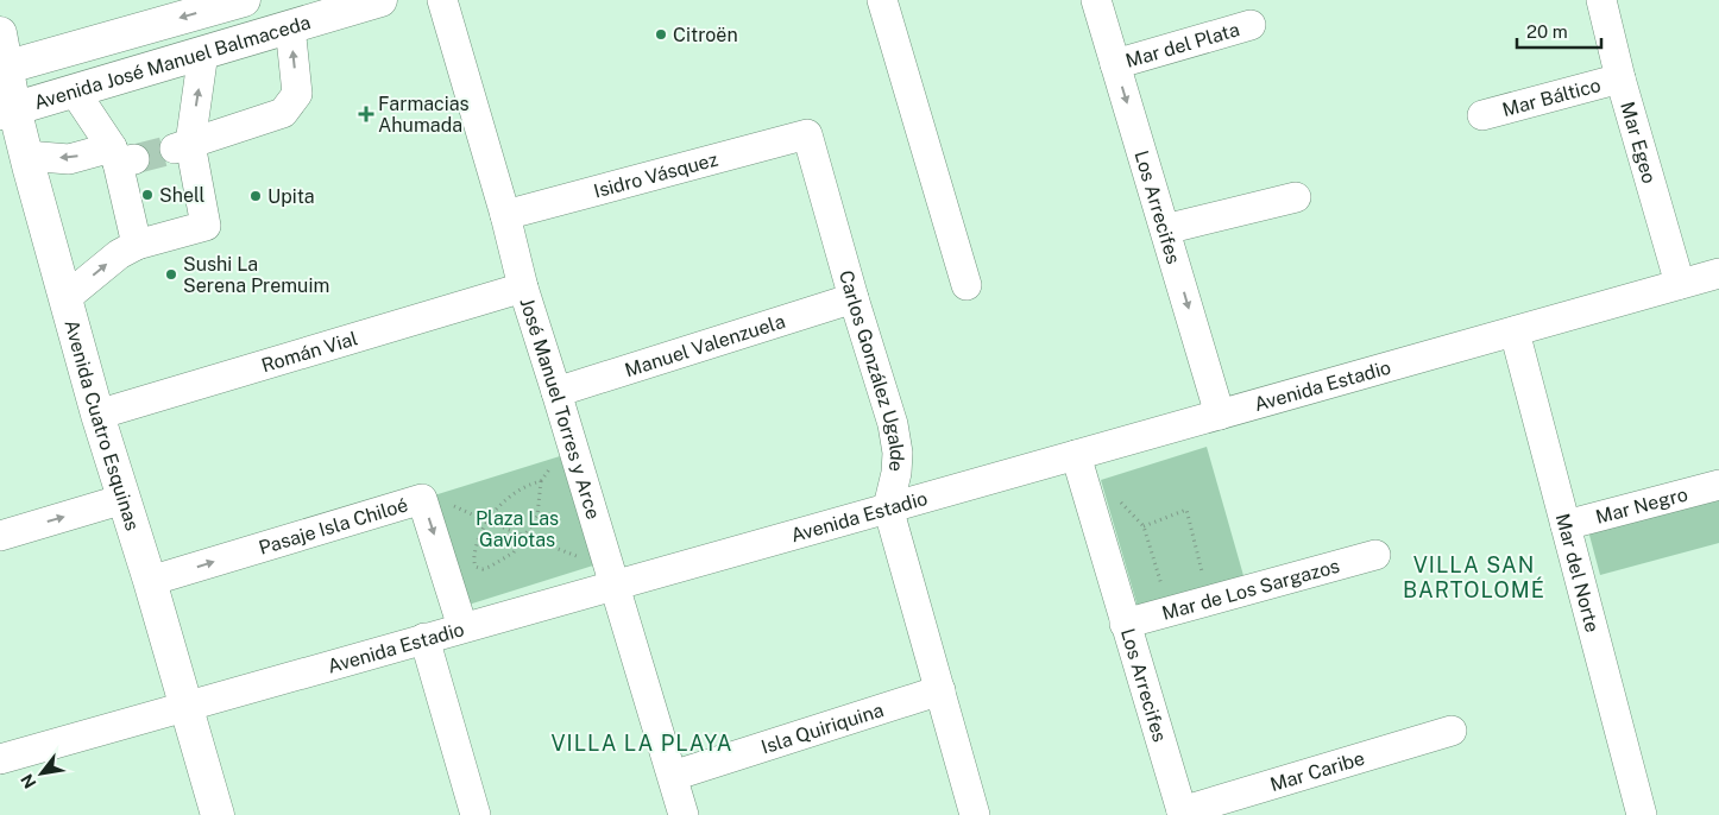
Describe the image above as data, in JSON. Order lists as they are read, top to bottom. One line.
{"streets":{"main road":["Avenida José Manuel Balmaceda","Avenida Cuatro Esquinas"],"street":["Mar del Plata","Mar Báltico","Mar Egeo","Isidro Vásquez","Los Arrecifes","Manuel Valenzuela","Román Vial","Carlos González Ugalde","Avenida Estadio","José Manuel Torres y Arce","Mar Negro","Pasaje Isla Chiloé","Mar del Norte","Mar de Los Sargazos","Isla Quiriquina","Mar Caribe"]},"crossings":[["Mar del Plata","Los Arrecifes"],["Avenida José Manuel Balmaceda","Avenida Cuatro Esquinas"],["Mar Báltico","Mar Egeo"],["Mar Egeo","Avenida Estadio"],["Isidro Vásquez","Carlos González Ugalde"],["Isidro Vásquez","José Manuel Torres y Arce"],["Los Arrecifes","Avenida Estadio"],["Los Arrecifes","Mar de Los Sargazos"],["Los Arrecifes","Mar Caribe"],["Manuel Valenzuela","Carlos González Ugalde"],["Manuel Valenzuela","José Manuel Torres y Arce"],["Román Vial","José Manuel Torres y Arce"],["Román Vial","Avenida Cuatro Esquinas"],["Carlos González Ugalde","Avenida Estadio"],["Carlos González Ugalde","Isla Quiriquina"],["Avenida Estadio","José Manuel Torres y Arce"],["Avenida Estadio","Avenida Cuatro Esquinas"],["Avenida Estadio","Pasaje Isla Chiloé"],["Avenida Estadio","Mar del Norte"],["José Manuel Torres y Arce","Isla Quiriquina"],["Avenida Cuatro Esquinas","Pasaje Isla Chiloé"],["Mar Negro","Mar del Norte"]],"districts":["VILLA SAN BARTOLOMÉ","VILLA LA PLAYA"],"parks":["Plaza Las Gaviotas"],"places":{"other":["Citroën","Shell","Upita","Sushi La Serena Premuim"],"health":["Farmacias Ahumada"]},"scale_bar":"20 m","north":"bottom left"}
